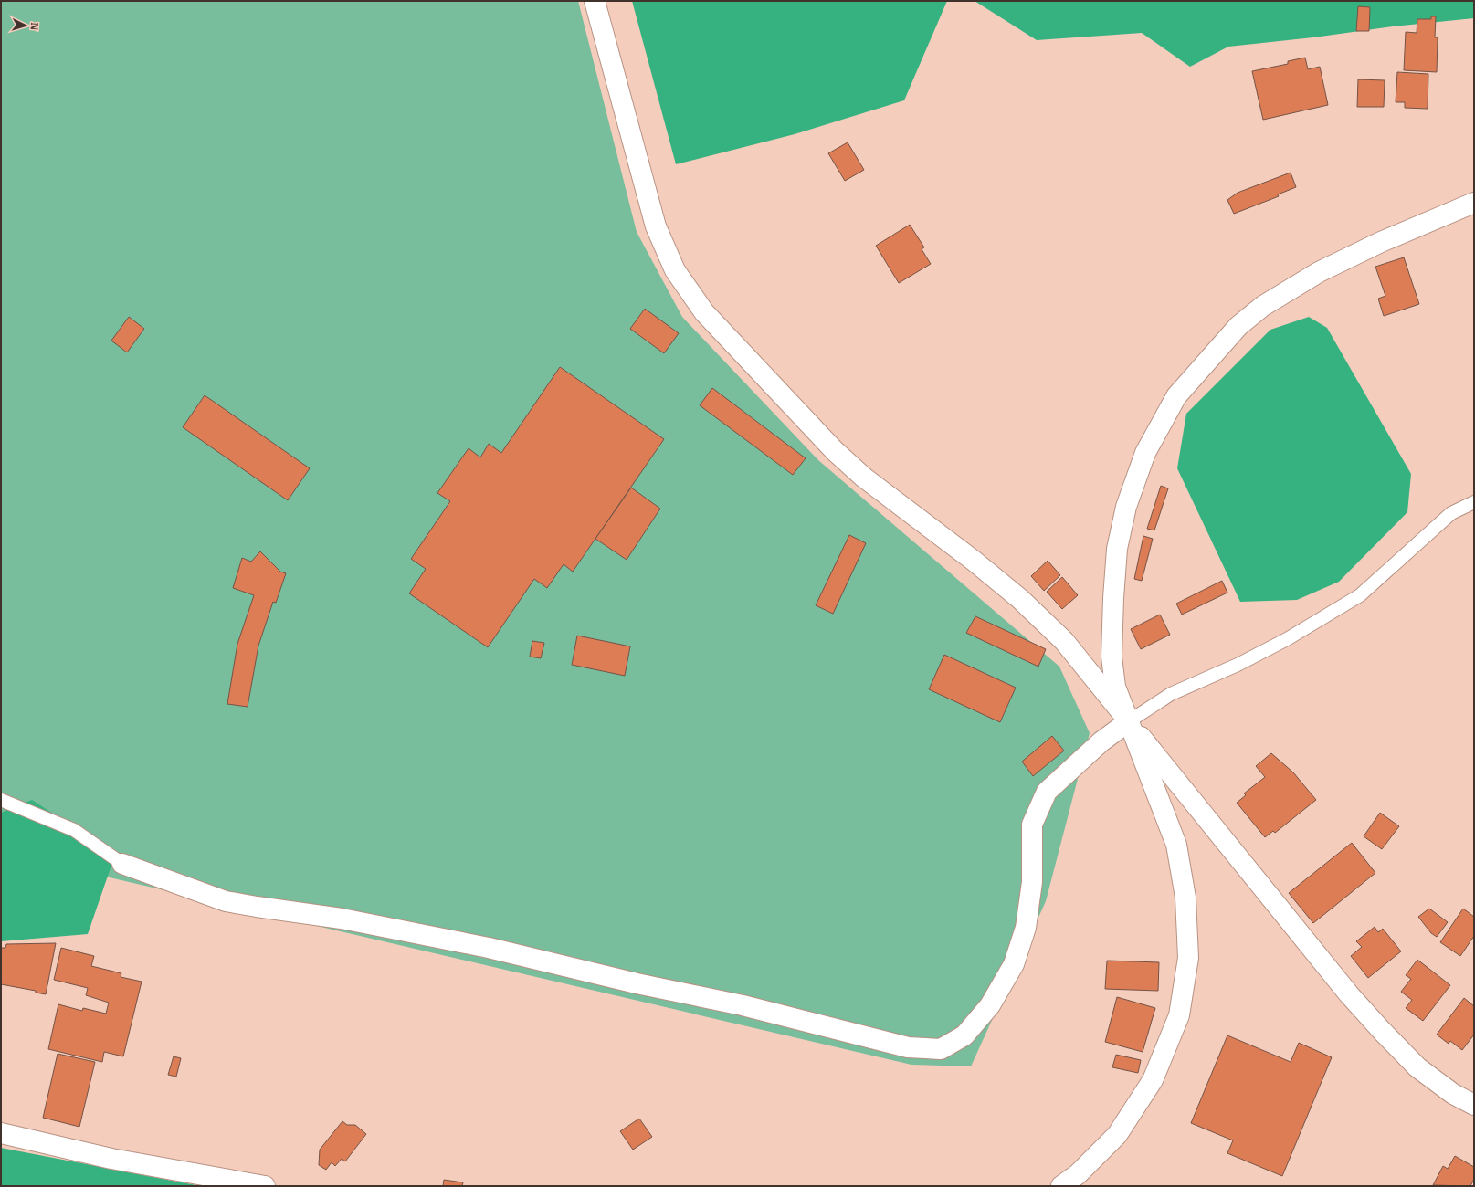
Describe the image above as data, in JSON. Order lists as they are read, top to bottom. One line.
{"north":"right"}
